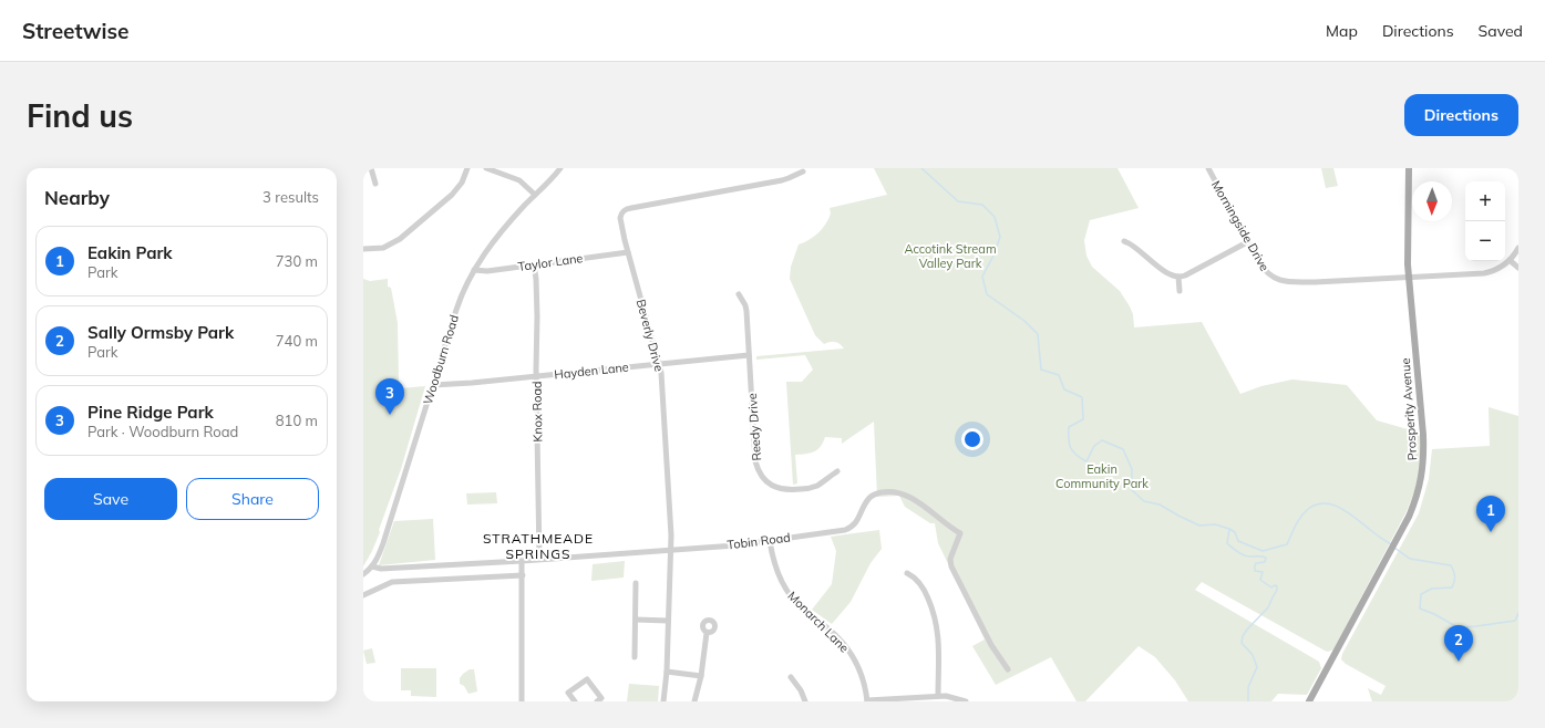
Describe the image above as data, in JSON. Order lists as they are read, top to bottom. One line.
{"streets":{"main road":["Prosperity Avenue"],"street":["Morningside Drive","Taylor Lane","Beverly Drive","Woodburn Road","Hayden Lane","Knox Road","Reedy Drive","Tobin Road","Monarch Lane"]},"crossings":[["Morningside Drive","Prosperity Avenue"],["Taylor Lane","Beverly Drive"],["Taylor Lane","Woodburn Road"],["Taylor Lane","Knox Road"],["Beverly Drive","Hayden Lane"],["Beverly Drive","Tobin Road"],["Woodburn Road","Hayden Lane"],["Woodburn Road","Tobin Road"],["Hayden Lane","Knox Road"],["Hayden Lane","Reedy Drive"],["Knox Road","Tobin Road"],["Tobin Road","Monarch Lane"]],"districts":["STRATHMEADE SPRINGS"],"parks":["Accotink Stream Valley Park","Eakin Community Park"],"north":"bottom","page":{"header":"Streetwise","nav":["Map","Directions","Saved"],"buttons":["Directions",["Save","Share"]],"title":"Find us","heading":["Nearby","3 results"],"map_buttons":["+","−"],"list":[{"mark":"1","name":"Eakin Park","note":"Park","value":"730 m"},{"mark":"2","name":"Sally Ormsby Park","note":"Park","value":"740 m"},{"mark":"3","name":"Pine Ridge Park","note":"Park · Woodburn Road","value":"810 m"}],"pins":["3","1","2"]}}
